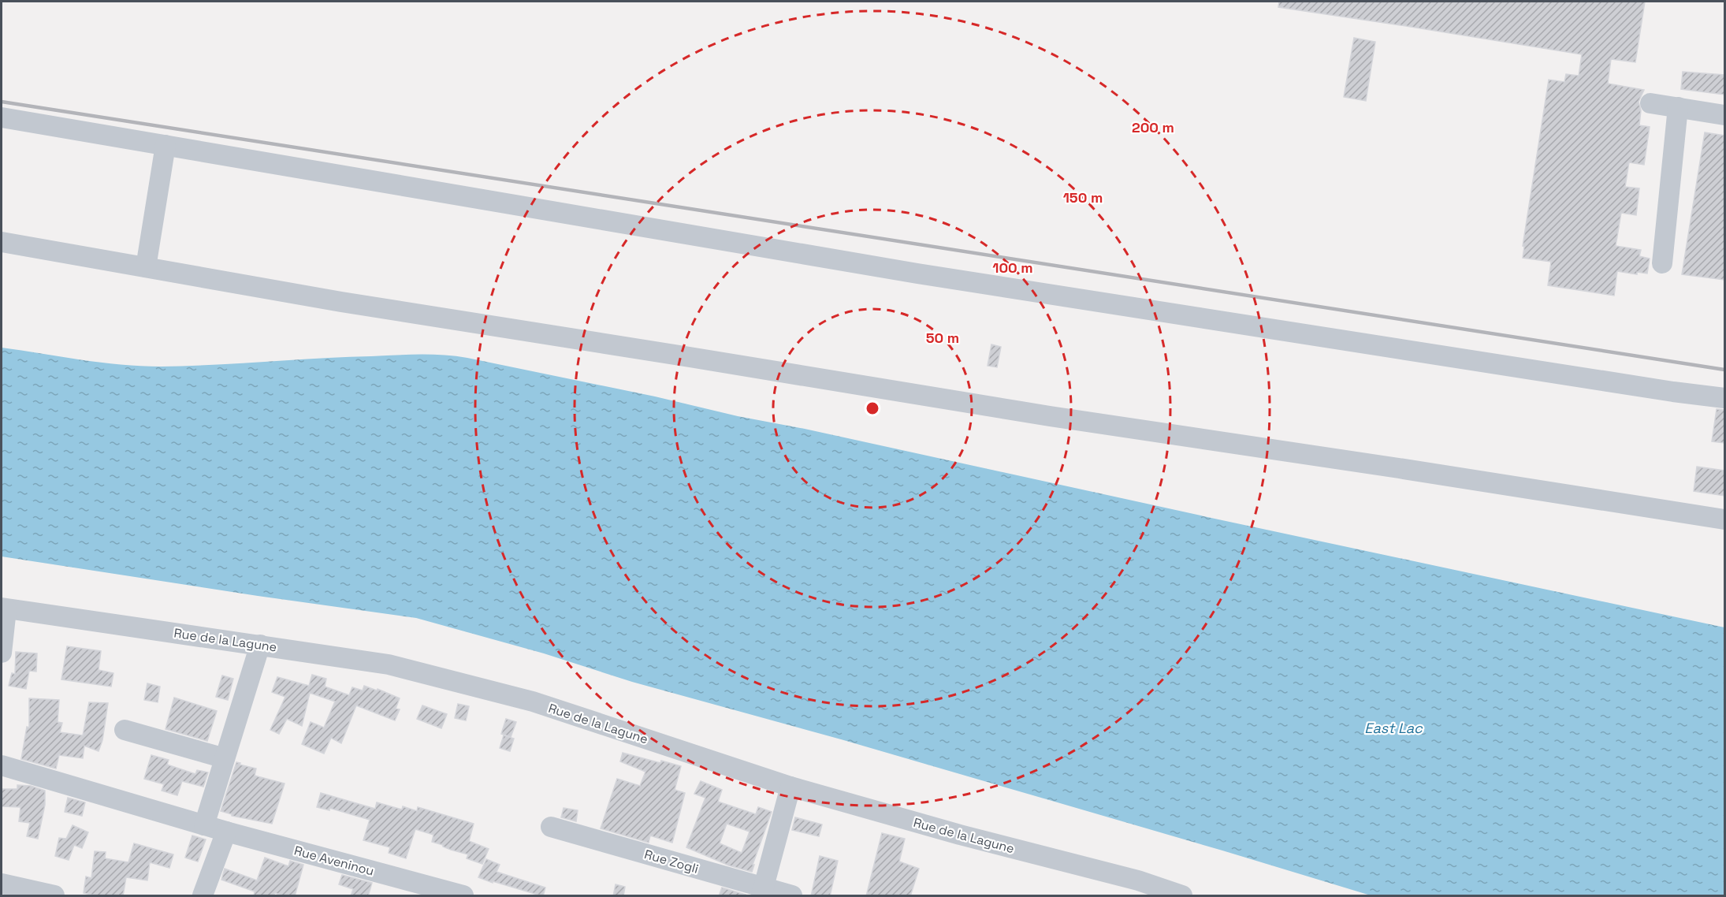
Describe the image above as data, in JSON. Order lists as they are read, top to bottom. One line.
{"streets":{"street":["Rue de la Lagune","Rue Aveninou","Rue Zogli"]},"water":["East Lac"],"rings":["200 m","150 m","100 m","50 m"]}
